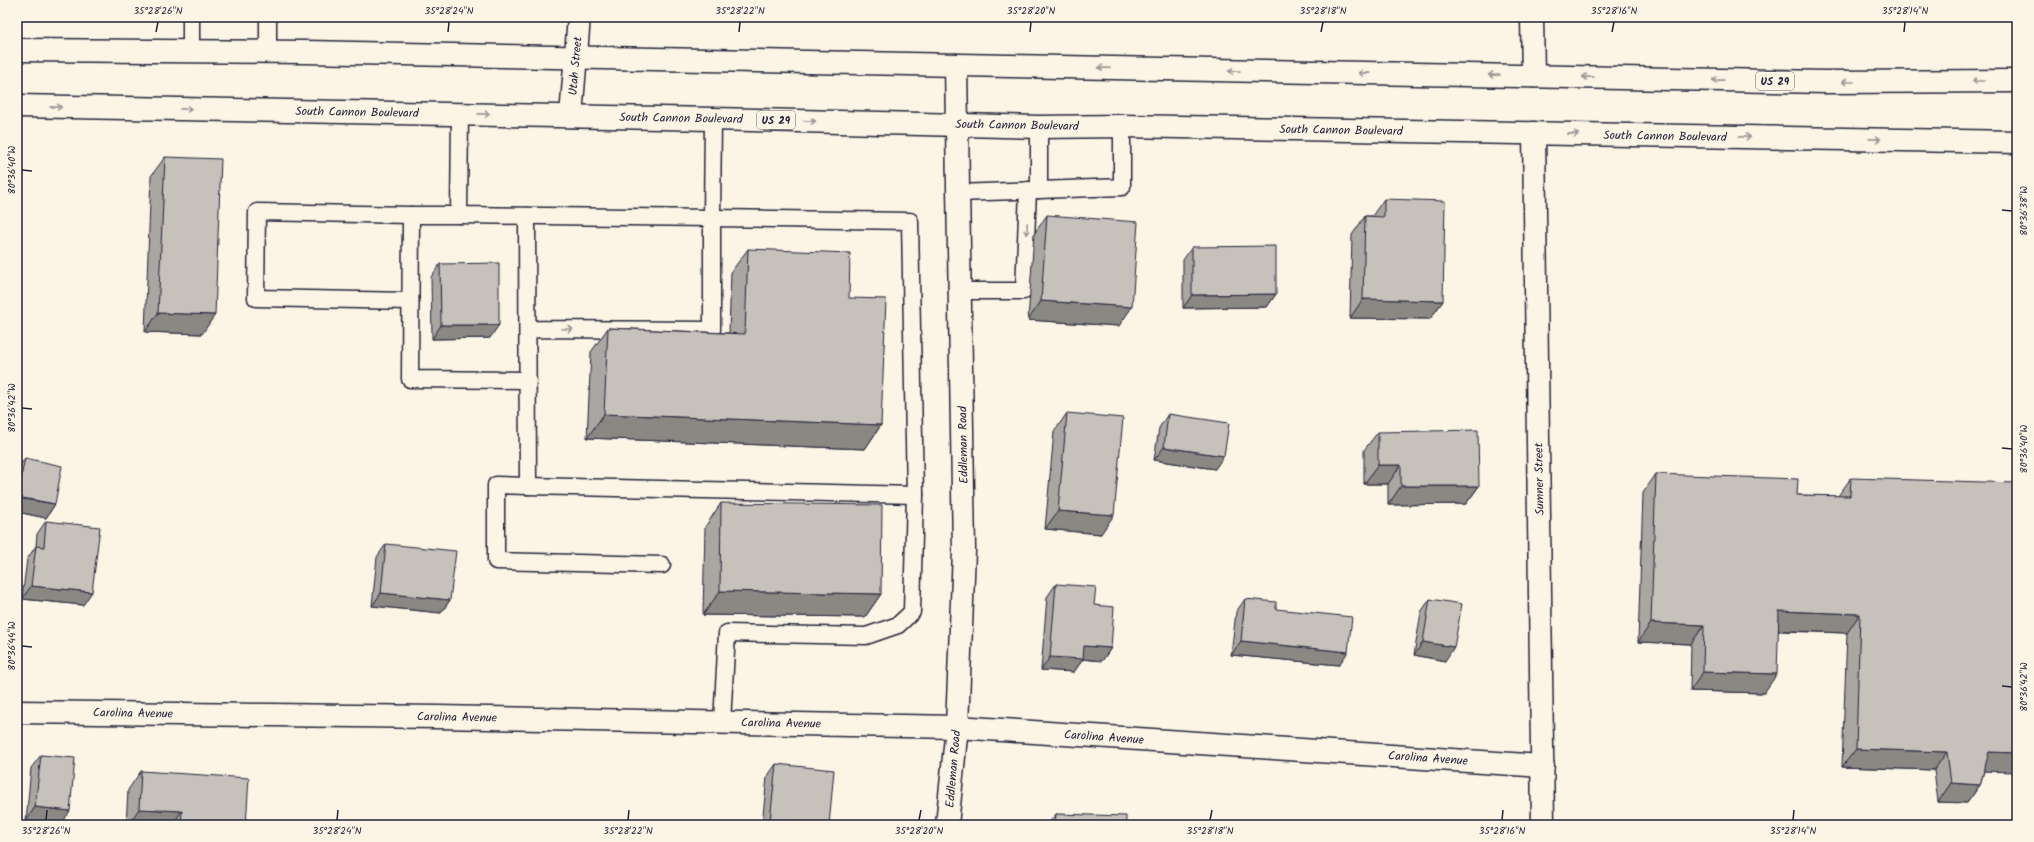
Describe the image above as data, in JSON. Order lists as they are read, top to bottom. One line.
{"streets":{"main road":["Utah Street","US 29","South Cannon Boulevard","Eddleman Road","Sumner Street","Carolina Avenue"]},"crossings":[["Utah Street","US 29"],["Utah Street","South Cannon Boulevard"],["US 29","Eddleman Road"],["South Cannon Boulevard","Eddleman Road"],["South Cannon Boulevard","Sumner Street"],["Eddleman Road","Carolina Avenue"],["Sumner Street","Carolina Avenue"]],"coordinates":["35°28'26\"N","35°28'24\"N","35°28'22\"N","35°28'20\"N","35°28'18\"N","35°28'16\"N","35°28'14\"N","80°36'40\"W","80°36'38\"W","80°36'42\"W","80°36'44\"W"]}
